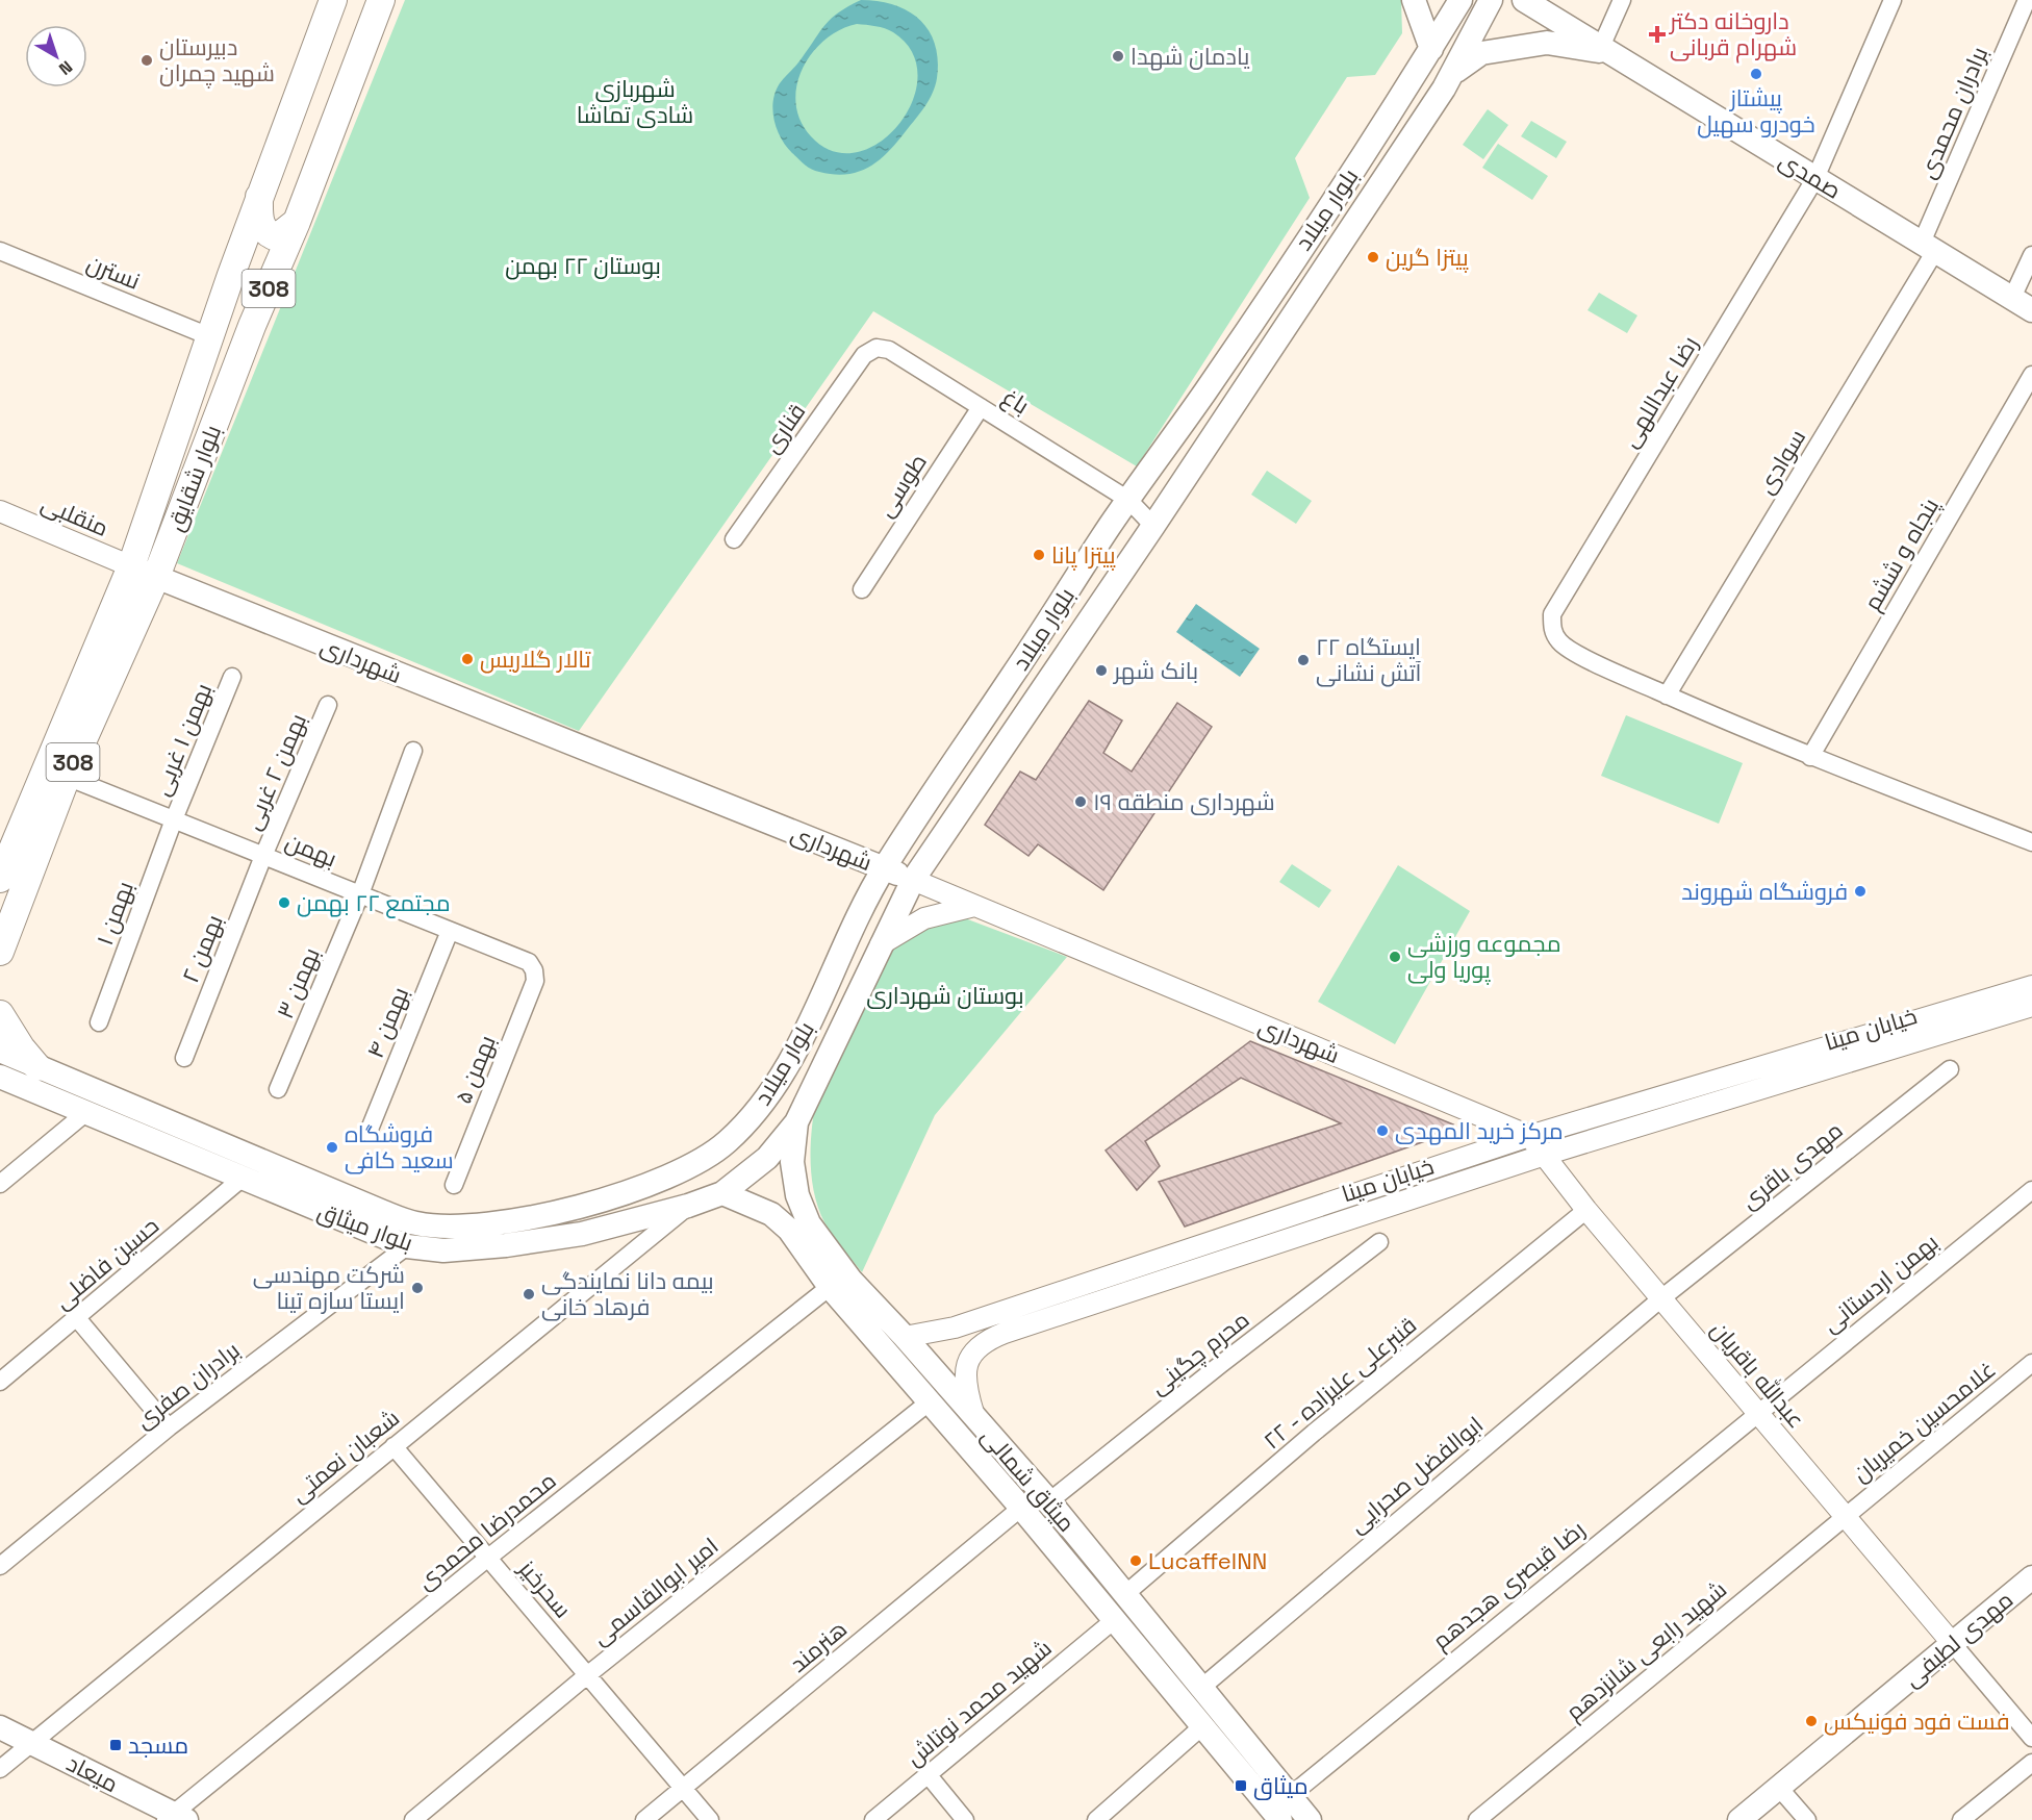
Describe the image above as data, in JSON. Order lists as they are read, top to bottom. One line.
{"streets":{"main road":["صمدی","بلوار میلاد","308","بلوار شقایق","شهرداری","بلوار میثاق","میثاق شمالی","مهدی لطیفی","میعاد"],"street":["برادران محمدی","نسترن","رضا عبداللهی","باغ","قناری","سوادی","طوسی","منقلبی","پنجاه و ششم","بهمن ۱ غربی","بهمن ۲ غربی","بهمن","بهمن ۱","بهمن ۲","بهمن ۳","بهمن ۴","خیابان مینا","بهمن ۵","مهدی باقری","حسین فاضلی","بهمن اردستانی","محرم چگینی","عبدالله باقریان","قنبرعلی علیزاده - ۲۲","برادران صفری","غلامحسین خمیریان","شعبان نعمتی","ابوالفضل صحرایی","محمدرضا محمدی","رضا قیصری هجدهم","سحرخیز","امیر ابوالقاسمی","هنرمند","شهید رابعی شانزدهم","شهید محمد نوتاش"]},"crossings":[["برادران محمدی","صمدی"],["برادران محمدی","سوادی"],["صمدی","رضا عبداللهی"],["صمدی","سوادی"],["بلوار میلاد","باغ"],["بلوار میلاد","شهرداری"],["بلوار میلاد","بلوار میثاق"],["بلوار میلاد","میثاق شمالی"],["نسترن","بلوار شقایق"],["رضا عبداللهی","سوادی"],["باغ","قناری"],["باغ","طوسی"],["بلوار شقایق","منقلبی"],["بلوار شقایق","شهرداری"],["بلوار شقایق","بهمن"],["منقلبی","شهرداری"],["شهرداری","خیابان مینا"],["شهرداری","عبدالله باقریان"],["بهمن ۱ غربی","بهمن"],["بهمن ۱ غربی","بهمن ۱"],["بهمن ۲ غربی","بهمن"],["بهمن ۲ غربی","بهمن ۲"],["بهمن","بهمن ۱"],["بهمن","بهمن ۲"],["بهمن","بهمن ۳"],["بهمن","بهمن ۴"],["بهمن","بهمن ۵"],["خیابان مینا","عبدالله باقریان"],["خیابان مینا","میثاق شمالی"],["مهدی باقری","عبدالله باقریان"],["مهدی باقری","ابوالفضل صحرایی"],["بلوار میثاق","حسین فاضلی"],["بلوار میثاق","برادران صفری"],["بلوار میثاق","شعبان نعمتی"],["بلوار میثاق","میثاق شمالی"],["بهمن اردستانی","عبدالله باقریان"],["بهمن اردستانی","رضا قیصری هجدهم"],["محرم چگینی","میثاق شمالی"],["عبدالله باقریان","قنبرعلی علیزاده - ۲۲"],["عبدالله باقریان","غلامحسین خمیریان"],["عبدالله باقریان","ابوالفضل صحرایی"],["عبدالله باقریان","رضا قیصری هجدهم"],["عبدالله باقریان","مهدی لطیفی"],["عبدالله باقریان","شهید رابعی شانزدهم"],["قنبرعلی علیزاده - ۲۲","میثاق شمالی"],["غلامحسین خمیریان","شهید رابعی شانزدهم"],["شعبان نعمتی","سحرخیز"],["شعبان نعمتی","میعاد"],["ابوالفضل صحرایی","میثاق شمالی"],["میثاق شمالی","محمدرضا محمدی"],["میثاق شمالی","رضا قیصری هجدهم"],["میثاق شمالی","امیر ابوالقاسمی"],["میثاق شمالی","هنرمند"],["میثاق شمالی","شهید محمد نوتاش"],["محمدرضا محمدی","سحرخیز"],["محمدرضا محمدی","میعاد"],["سحرخیز","امیر ابوالقاسمی"],["سحرخیز","هنرمند"]],"parks":["شهربازی شادی تماشا","بوستان ۲۲ بهمن","بوستان شهرداری"],"places":{"health":["داروخانه دکتر شهرام قربانی"],"other":["یادمان شهدا","دبیرستان شهید چمران","پیشتاز خودرو سهیل","پیتزا گرین","پیتزا پانا","تالار گلاریس","ایستگاه ۲۲ آتش نشانی","بانک شهر","شهرداری منطقه ۱۹","فروشگاه شهروند","مجتمع ۲۲ بهمن","مجموعه ورزشی پوریا ولی","مرکز خرید المهدی","فروشگاه سعید کافی","شرکت مهندسی ایستا سازه تینا","بیمه دانا نمایندگی فرهاد خانی","LucaffeINN","فست فود فونیکس"],"transit":["مسجد","میثاق"]},"north":"bottom right"}
